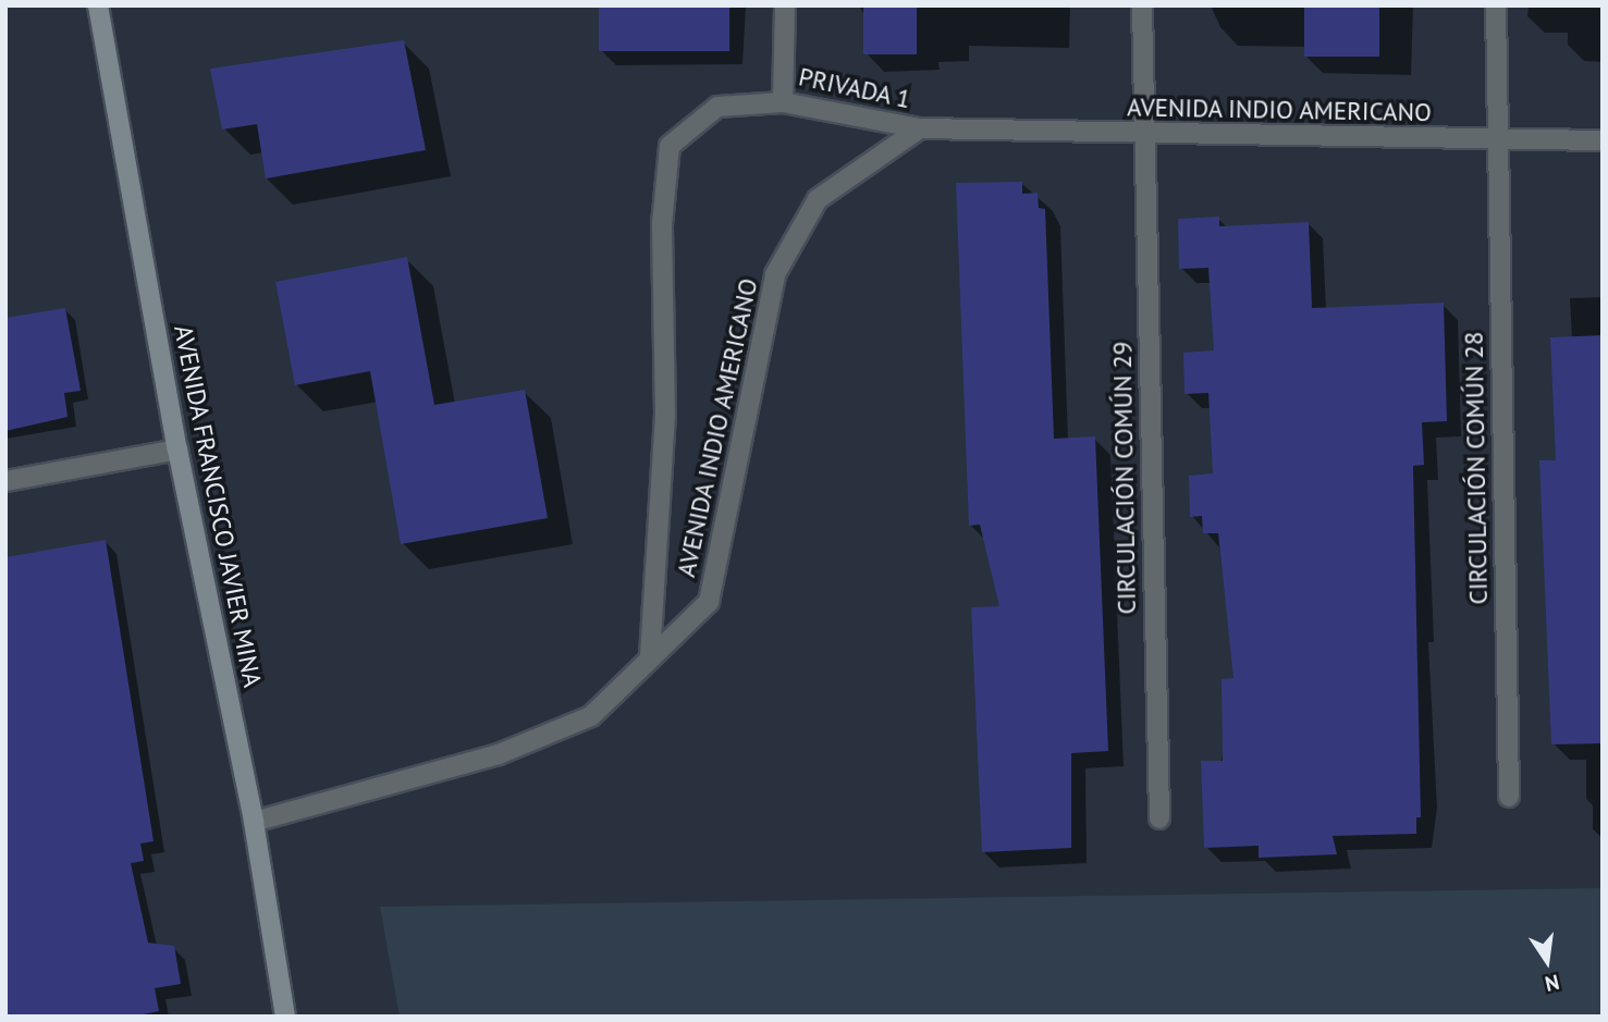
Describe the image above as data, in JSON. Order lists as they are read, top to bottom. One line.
{"streets":{"street":["PRIVADA 1","AVENIDA INDIO AMERICANO","CIRCULACIÓN COMÚN 28","CIRCULACIÓN COMÚN 29","AVENIDA FRANCISCO JAVIER MINA"]},"crossings":[["PRIVADA 1","AVENIDA INDIO AMERICANO"],["AVENIDA INDIO AMERICANO","CIRCULACIÓN COMÚN 28"],["AVENIDA INDIO AMERICANO","CIRCULACIÓN COMÚN 29"],["AVENIDA INDIO AMERICANO","AVENIDA FRANCISCO JAVIER MINA"]],"north":"bottom"}
